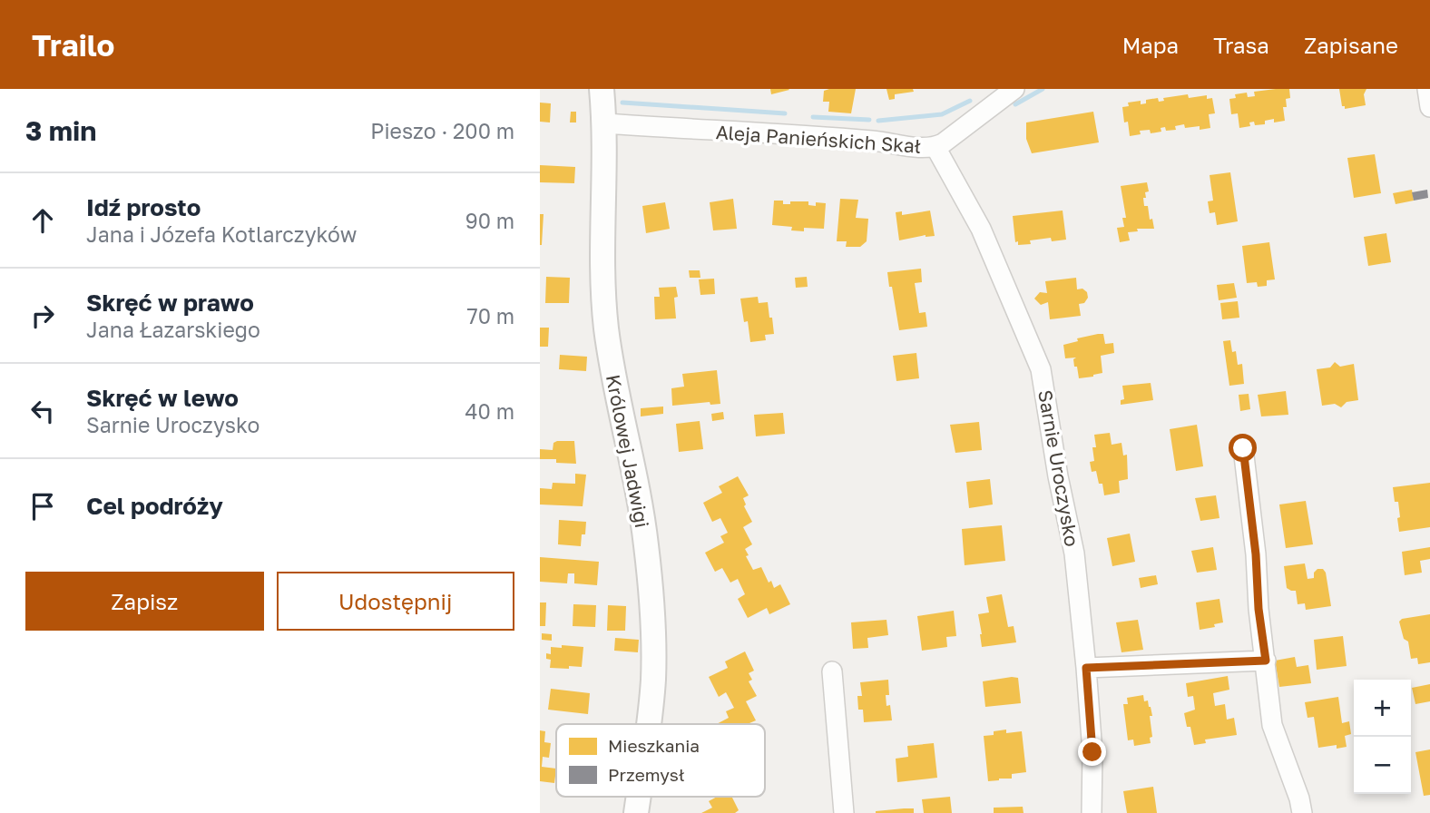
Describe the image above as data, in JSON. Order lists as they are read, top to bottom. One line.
{"streets":{"street":["Aleja Panieńskich Skał","Królowej Jadwigi","Sarnie Uroczysko"]},"crossings":[["Aleja Panieńskich Skał","Królowej Jadwigi"],["Aleja Panieńskich Skał","Sarnie Uroczysko"]],"legend":["Mieszkania","Przemysł"],"page":{"header":"Trailo","nav":["Mapa","Trasa","Zapisane"],"heading":["3 min","Pieszo · 200 m"],"list":[["Idź prosto","Jana i Józefa Kotlarczyków","90 m"],["Skręć w prawo","Jana Łazarskiego","70 m"],["Skręć w lewo","Sarnie Uroczysko","40 m"],"Cel podróży"],"buttons":["Zapisz","Udostępnij"],"map_buttons":["+","−"]}}
